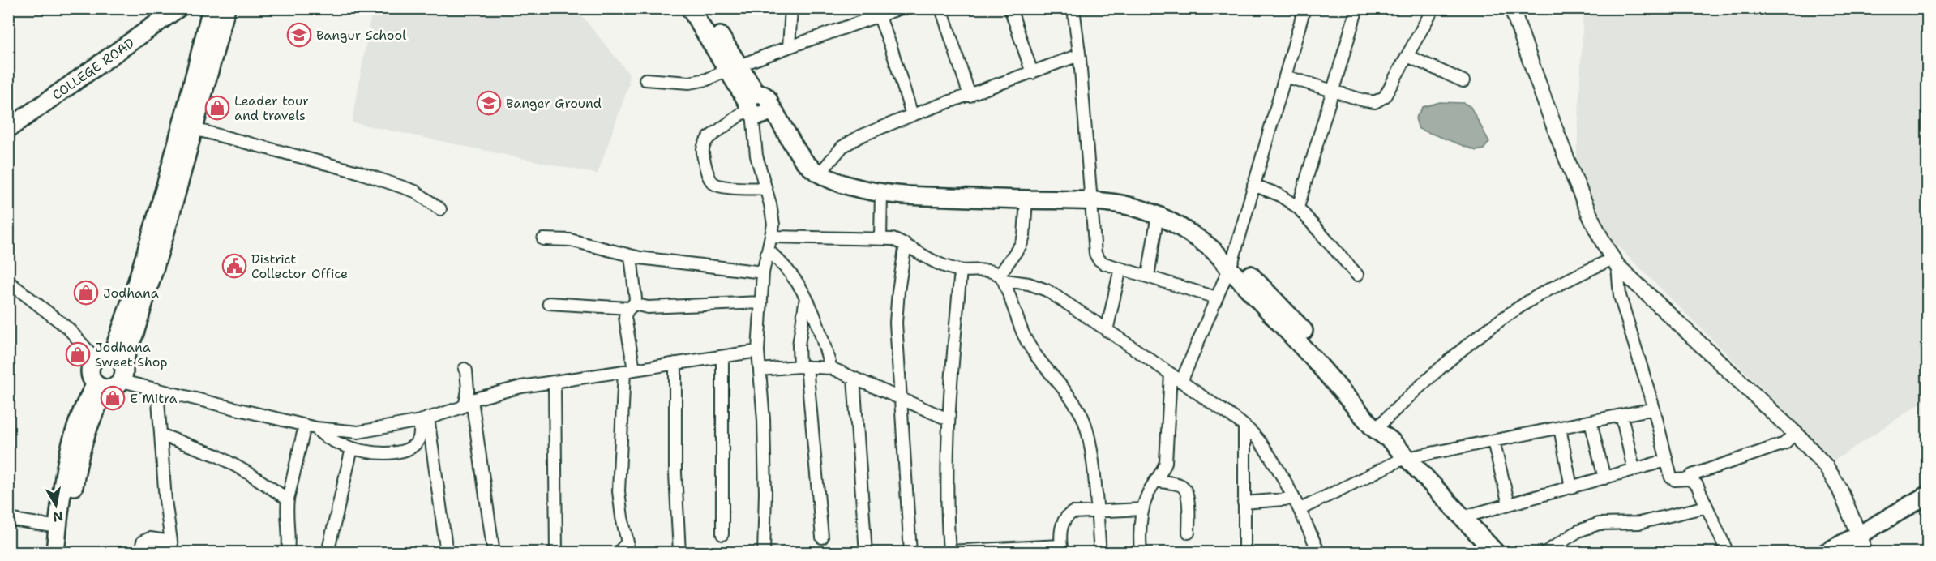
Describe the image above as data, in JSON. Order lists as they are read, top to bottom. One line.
{"streets":{"main road":["COLLEGE ROAD"]},"places":{"school or university":["Bangur School","Banger Ground"],"shop":["Leader tour and travels","Jodhana","Jodhana Sweet Shop","E Mitra"],"public building":["District Collector Office"]},"north":"bottom"}
